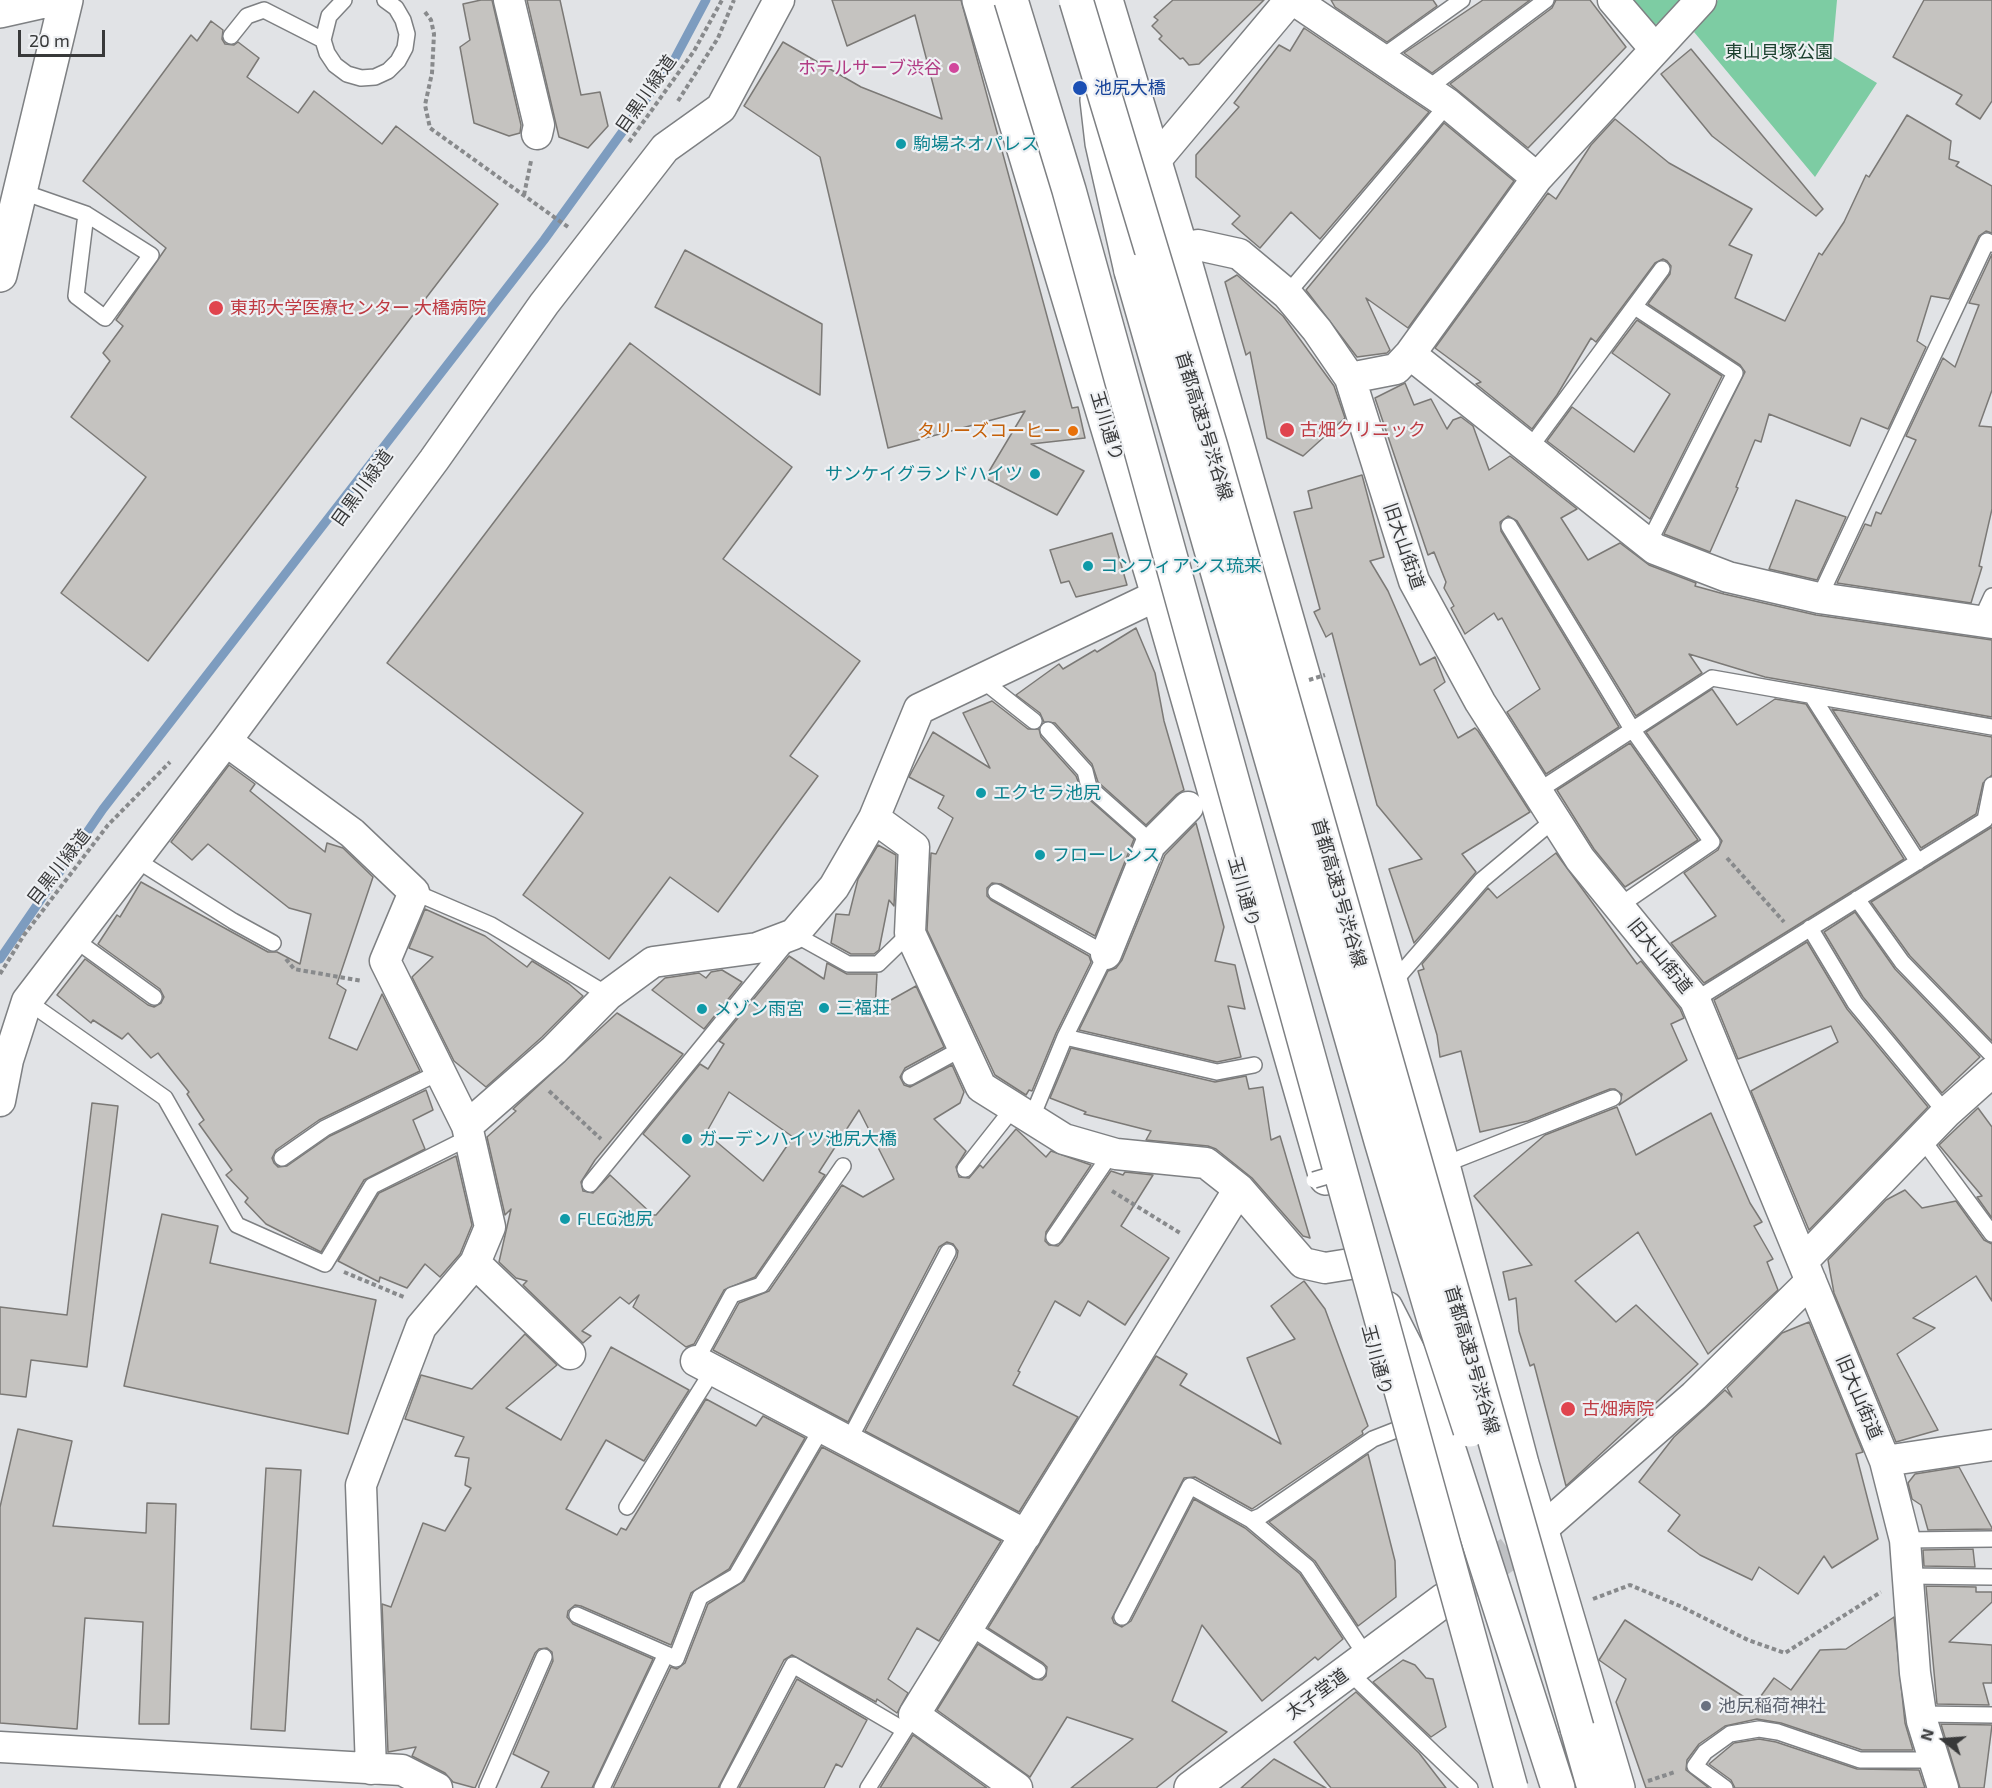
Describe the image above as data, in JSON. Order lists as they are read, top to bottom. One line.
{"streets":{"main road":["玉川通り","首都高速3号渋谷線","太子堂道"],"street":["旧大山街道"],"path":["目黒川緑道"]},"crossings":[["玉川通り","太子堂道"]],"parks":["東山貝塚公園"],"places":["ホテルサーブ渋谷","池尻大橋","駒場ネオパレス","東邦大学医療センター 大橋病院","古畑クリニック","タリーズコーヒー","サンケイグランドハイツ","コンフィアンス琉来","エクセラ池尻","フローレンス","三福荘","メゾン雨宮","ガーデンハイツ池尻大橋","FLEG池尻","古畑病院","池尻稲荷神社"],"scale_bar":"20 m","north":"left"}
